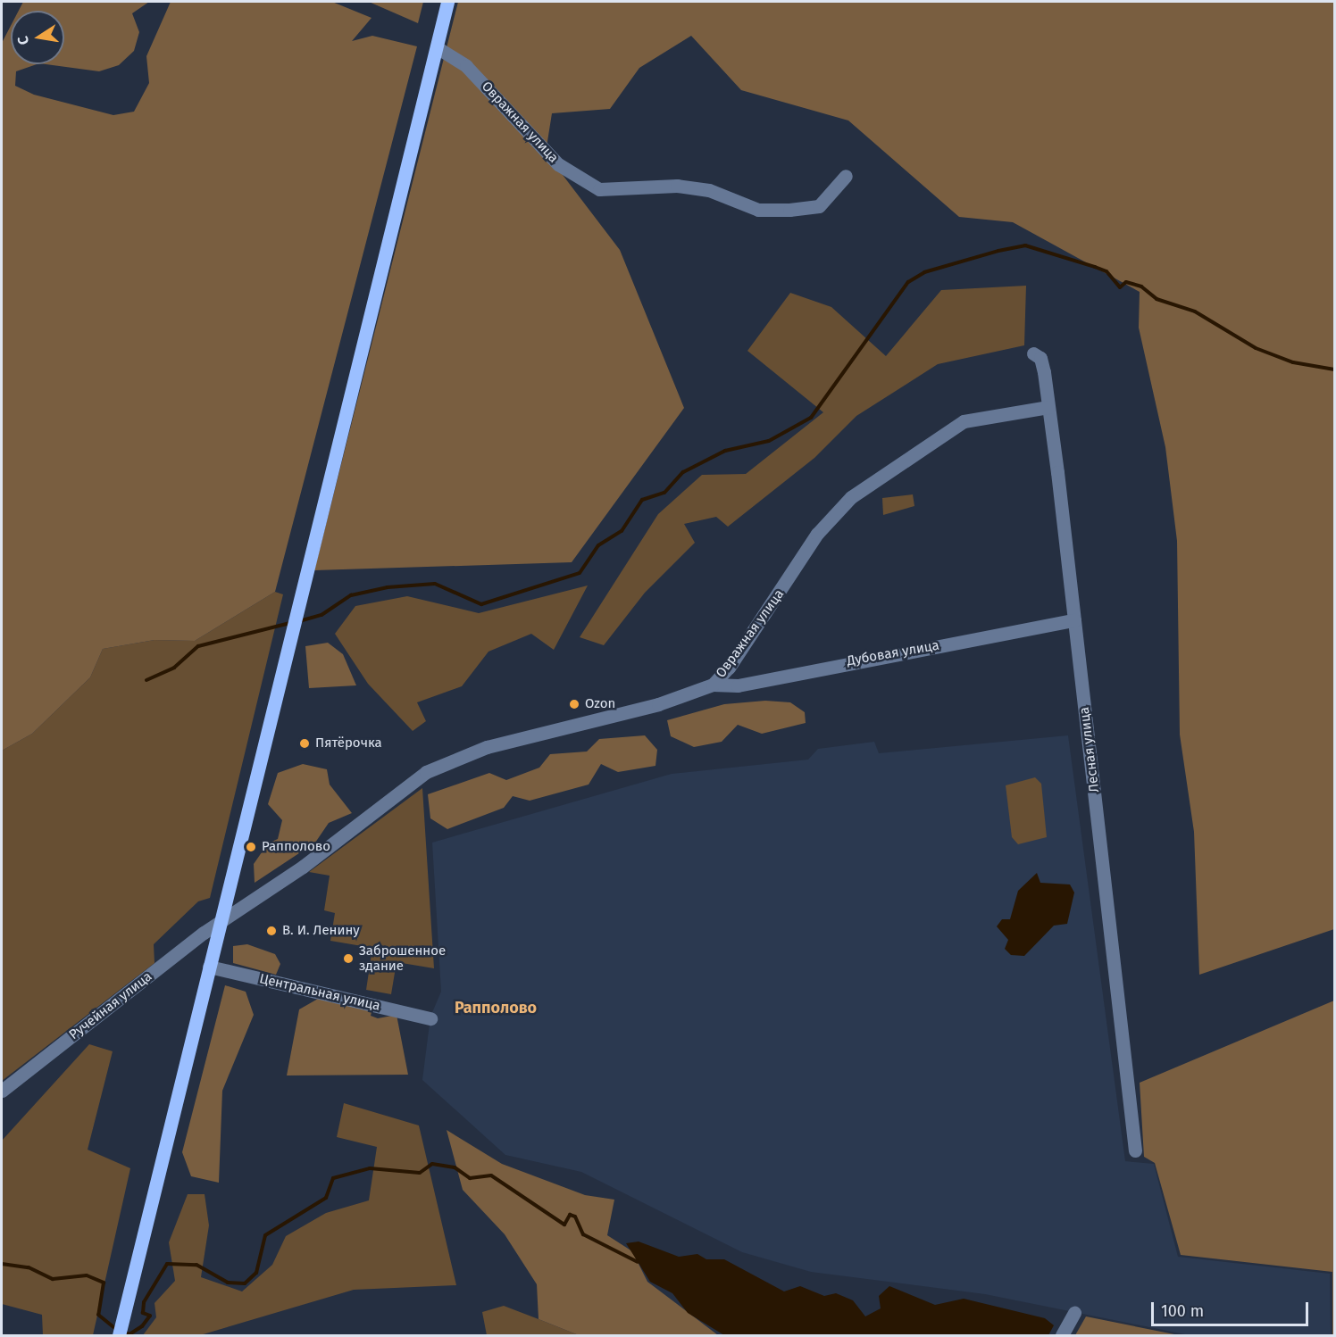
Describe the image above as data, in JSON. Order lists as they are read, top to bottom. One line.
{"streets":{"street":["Овражная улица","Дубовая улица","Лесная улица","Центральная улица","Ручейная улица"]},"crossings":[["Овражная улица","Дубовая улица"],["Овражная улица","Лесная улица"],["Овражная улица","Ручейная улица"],["Дубовая улица","Лесная улица"]],"districts":["Рапполово"],"places":["Ozon","Пятёрочка","Рапполово","В. И. Ленину","Заброшенное здание"],"scale_bar":"100 m","north":"left"}
